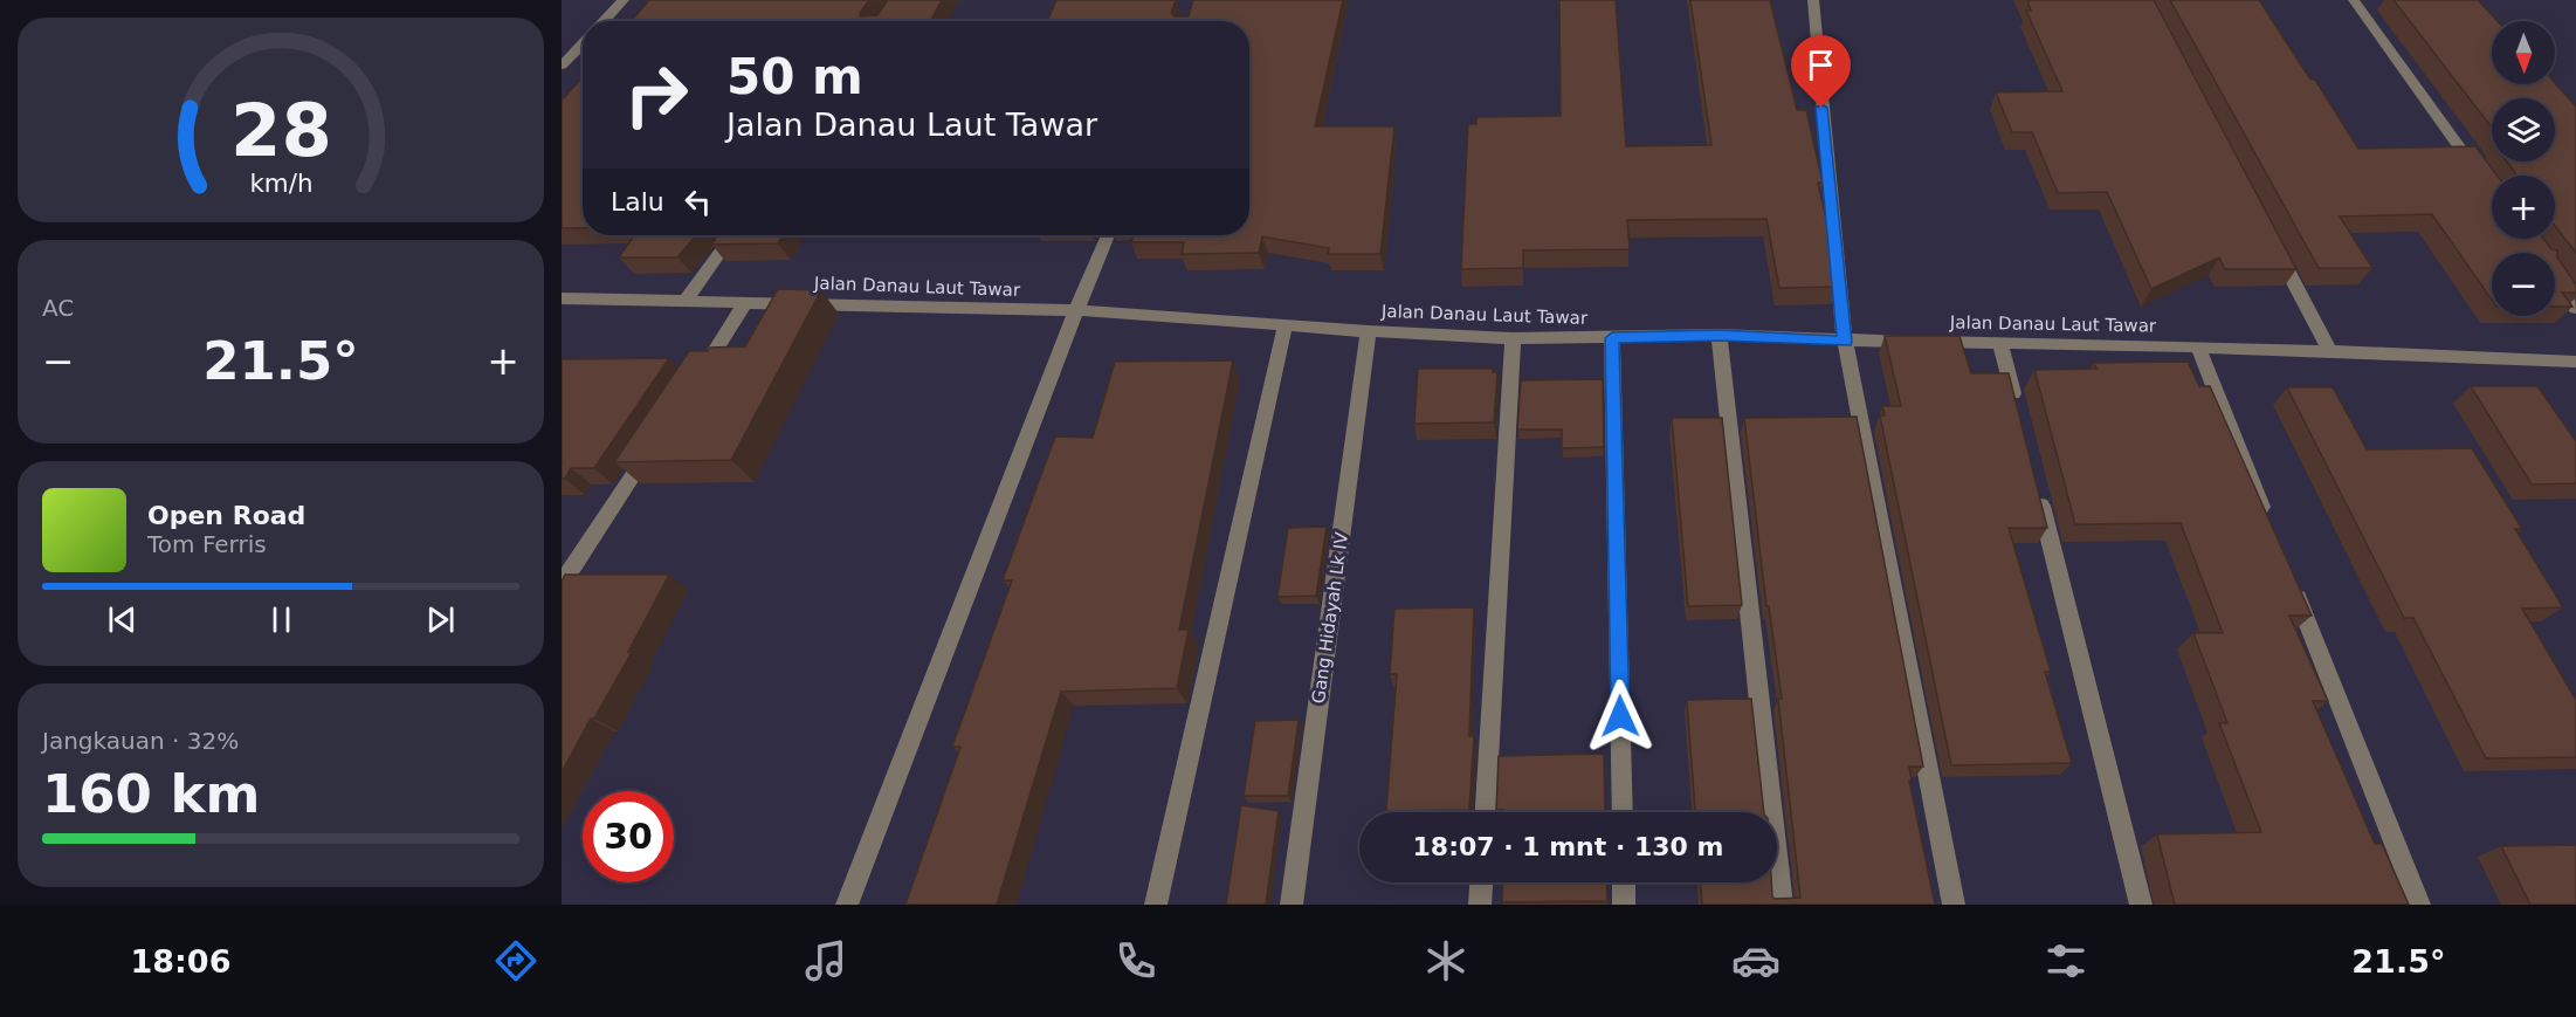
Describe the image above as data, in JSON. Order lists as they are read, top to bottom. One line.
{"streets":{"street":["Jalan Danau Laut Tawar","Gang Hidayah Lk IV"]},"crossings":[["Jalan Danau Laut Tawar","Gang Hidayah Lk IV"]],"north":"bottom","page":{"map_buttons":["+","−"],"turn":["50 m","Jalan Danau Laut Tawar"],"then":"Lalu","tile":["AC",["Jangkauan · 32%","160 km"]],"heat":["−","21.5°","+"],"song":["Open Road","Tom Ferris"],"limit":"30","trip":"18:07 · 1 mnt · 130 m","tabs":["18:06","21.5°"],"gauge":["28","km/h"]}}
